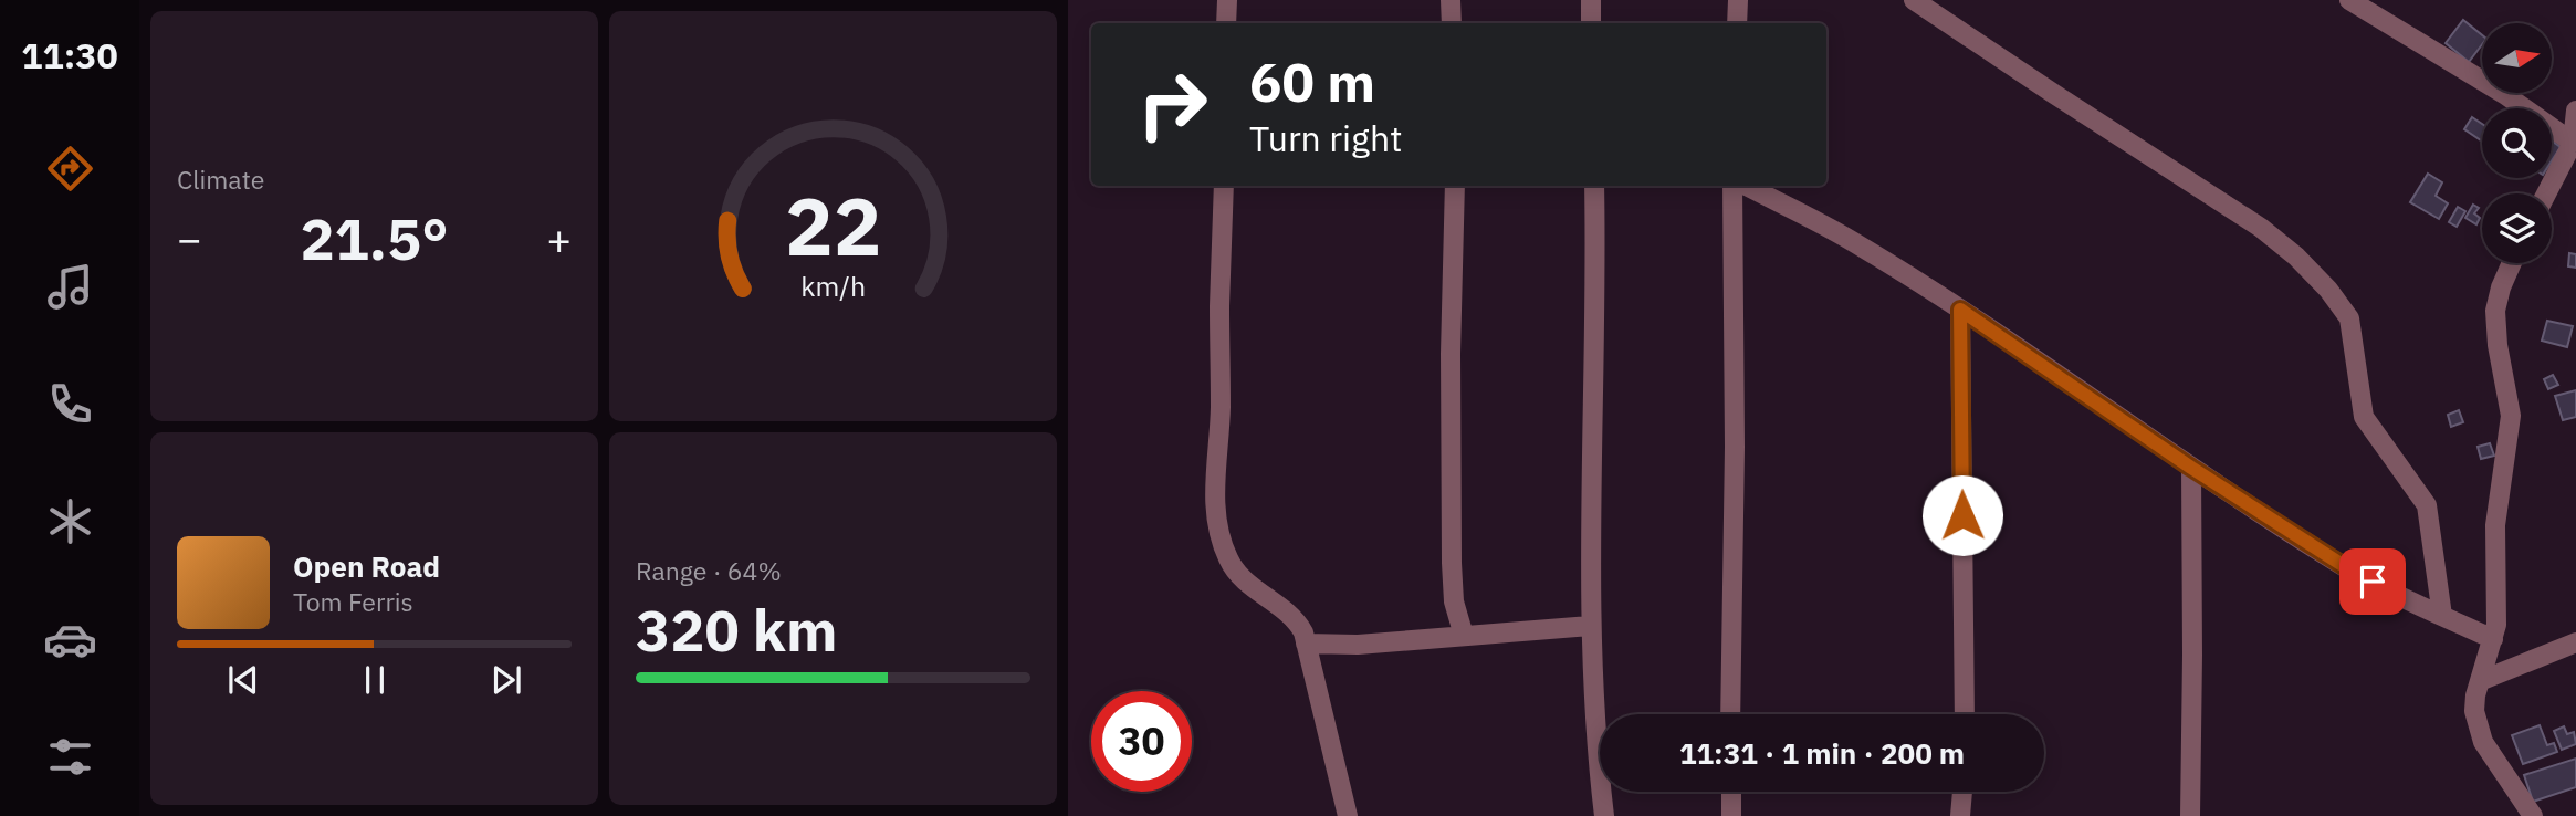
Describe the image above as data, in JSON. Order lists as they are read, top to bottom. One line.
{"north":"right","page":{"tabs":"11:30","tile":["Climate",["Range · 64%","320 km"]],"turn":["60 m","Turn right"],"heat":["−","21.5°","+"],"song":["Open Road","Tom Ferris"],"limit":"30","trip":"11:31 · 1 min · 200 m","gauge":["22","km/h"]}}
